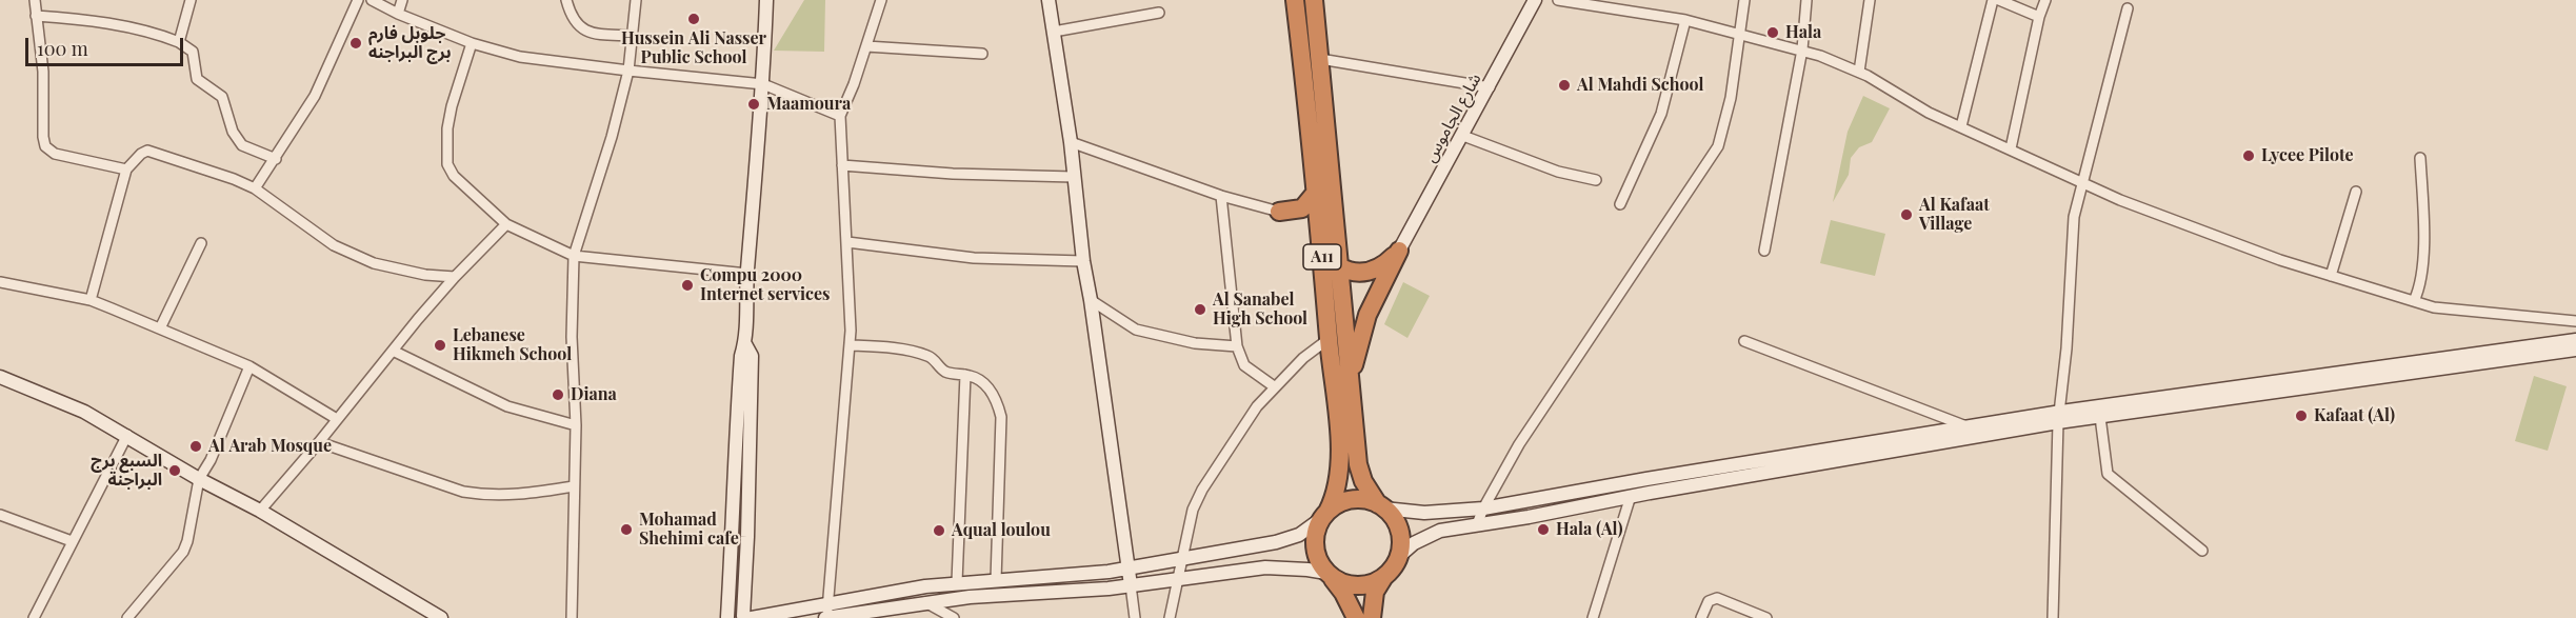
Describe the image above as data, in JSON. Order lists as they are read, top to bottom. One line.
{"streets":{"highway":["A11"],"street":["شارع الجاموس"]},"places":["Hussein Ali Nasser Public School","Hala","جلوبل فارم برج البراجنه","Al Mahdi School","Maamoura","Lycee Pilote","Al Kafaat Village","Compu 2000 Internet services","Al Sanabel High School","Lebanese Hikmeh School","Diana","Kafaat (Al)","Al Arab Mosque","السبع برج البراجنة","Mohamad Shehimi cafe","Hala (Al)","Aqual loulou"],"scale_bar":"100 m"}
